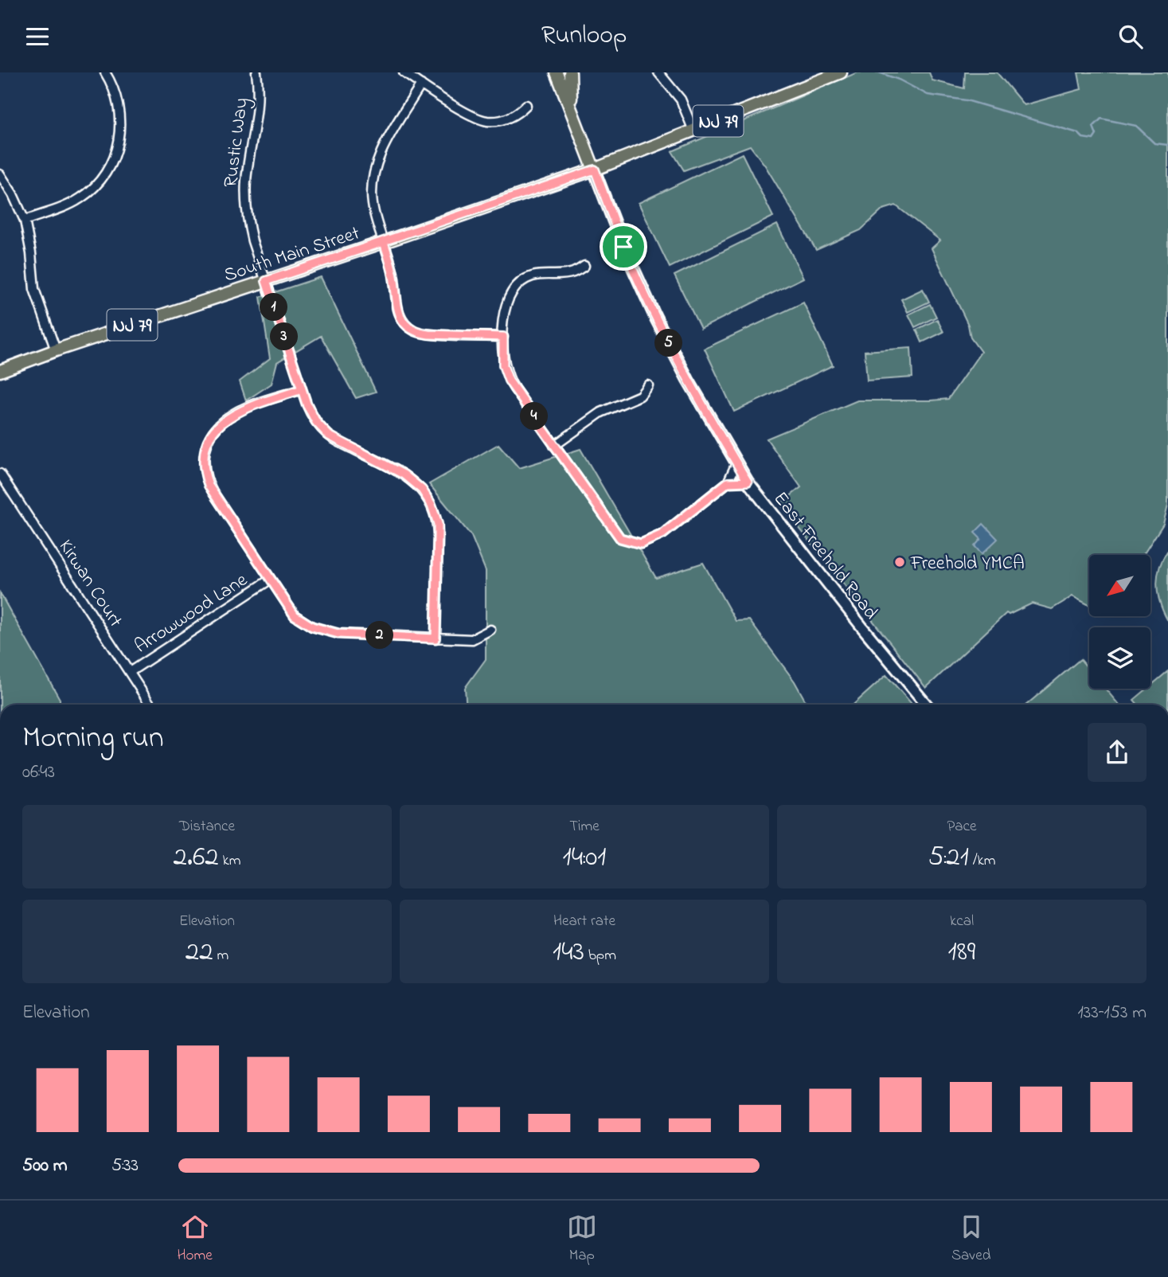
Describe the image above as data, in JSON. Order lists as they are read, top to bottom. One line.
{"streets":{"main road":["NJ 79","South Main Street","East Freehold Road"],"street":["Rustic Way","Kirwan Court","Arrowwood Lane"]},"crossings":[["NJ 79","South Main Street"],["NJ 79","East Freehold Road"],["Rustic Way","South Main Street"],["South Main Street","East Freehold Road"],["Kirwan Court","Arrowwood Lane"]],"places":["Freehold YMCA"],"north":"bottom left","page":{"header":"Runloop","pins":["1","3","5","4","2"],"heading":["Morning run","06:43"],"stats":[["Distance","2.62 km"],["Time","14:01"],["Pace","5:21 /km"],["Elevation","22 m"],["Heart rate","143 bpm"],["kcal","189"]],"chart":["Elevation","133–153 m"],"list":[{"name":"500 m","note":"5:33"}],"tabs":["Home","Map","Saved"]}}
